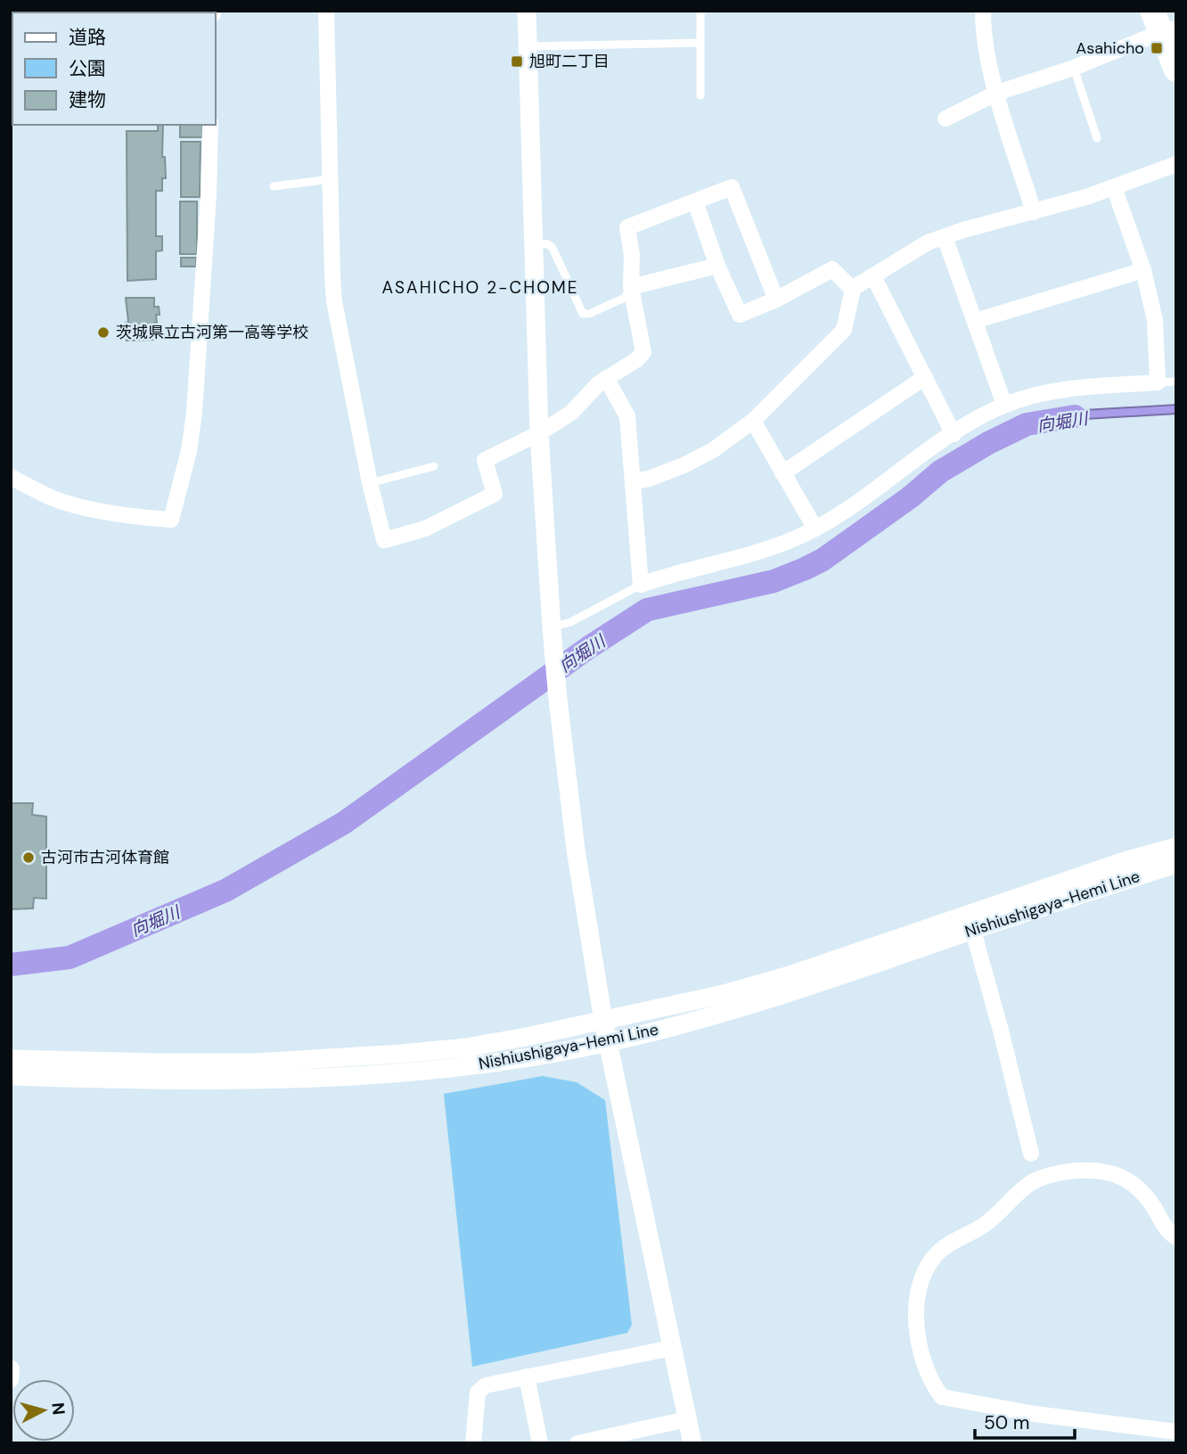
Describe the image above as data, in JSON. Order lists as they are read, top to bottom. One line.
{"streets":{"street":["Nishiushigaya-Hemi Line"]},"districts":["ASAHICHO 2-CHOME"],"water":["向堀川"],"places":{"transit":["Asahicho","旭町二丁目"],"other":["茨城県立古河第一高等学校","古河市古河体育館"]},"legend":["道路","公園","建物"],"scale_bar":"50 m","north":"right"}
